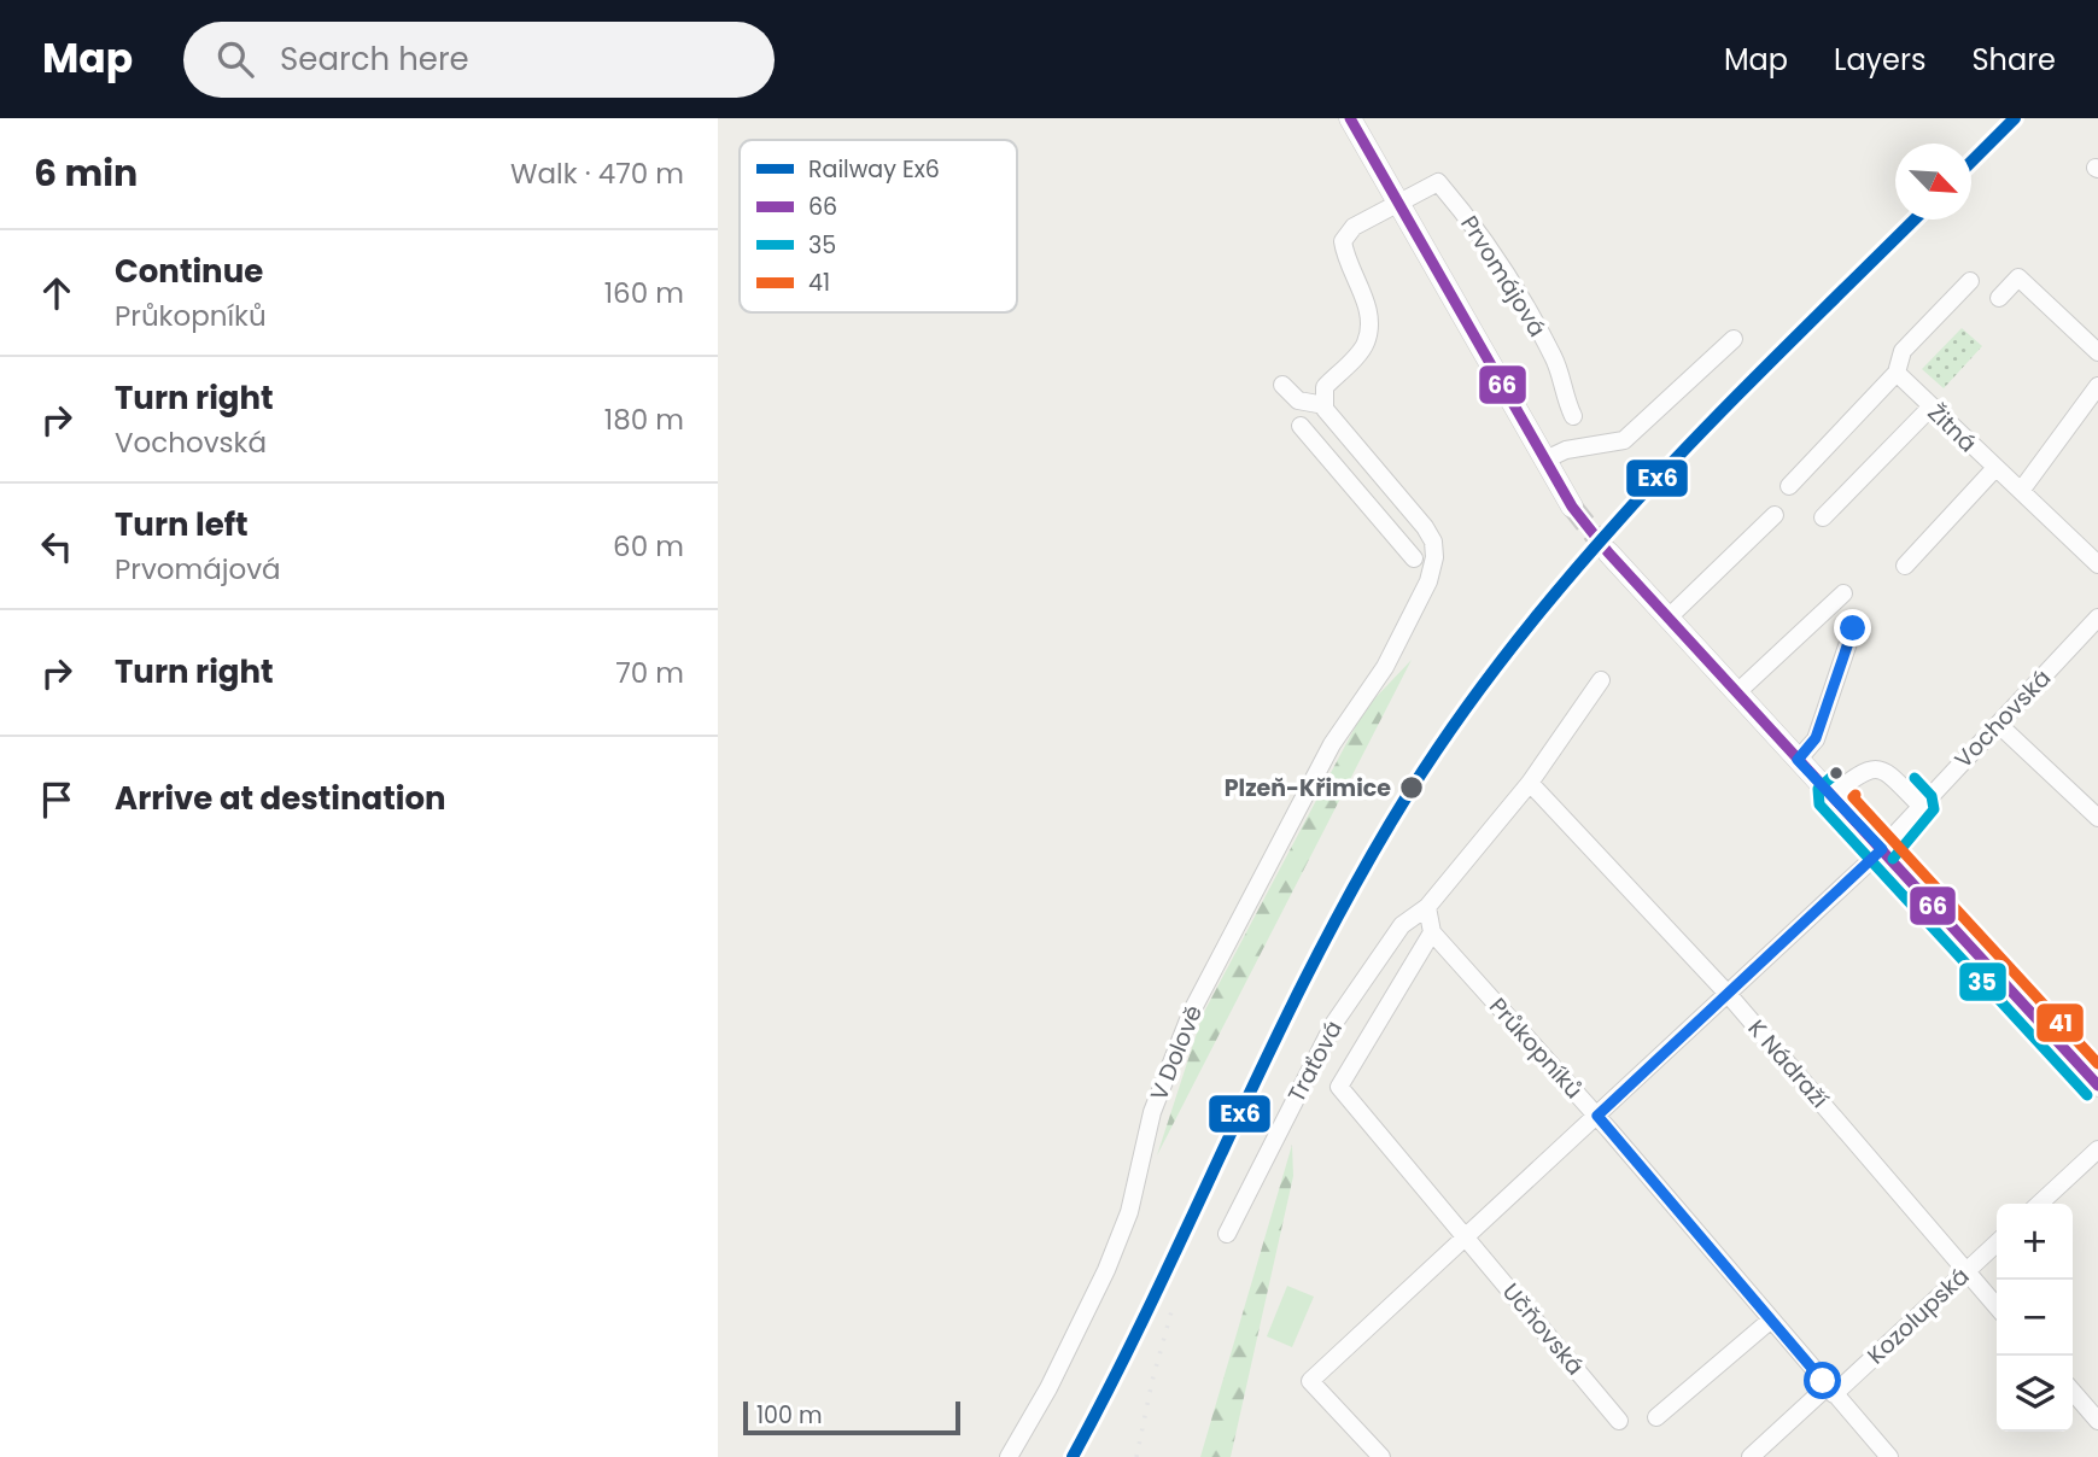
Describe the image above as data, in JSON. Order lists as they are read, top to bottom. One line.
{"streets":{"street":["Prvomájová","Žitná","Vochovská","Průkopníků","V Dolově","Traťová","K Nádraží","Kozolupská","Učňovská"]},"crossings":[["Vochovská","Průkopníků"],["Vochovská","K Nádraží"],["Vochovská","Učňovská"],["Průkopníků","Traťová"],["Průkopníků","Kozolupská"],["Traťová","K Nádraží"],["Traťová","Učňovská"],["K Nádraží","Kozolupská"]],"places":["Plzeň-Křimice"],"lines":["rail line Ex6","transit line 66","transit line 35","transit line 41"],"legend":["Railway Ex6","66","35","41"],"scale_bar":"100 m","north":"bottom right","page":{"header":"Map","search":"Search here","nav":["Map","Layers","Share"],"heading":["6 min","Walk · 470 m"],"list":[["Continue","Průkopníků","160 m"],["Turn right","Vochovská","180 m"],["Turn left","Prvomájová","60 m"],["Turn right","70 m"],"Arrive at destination"],"map_buttons":["+","−"],"scale":"100 m"}}
